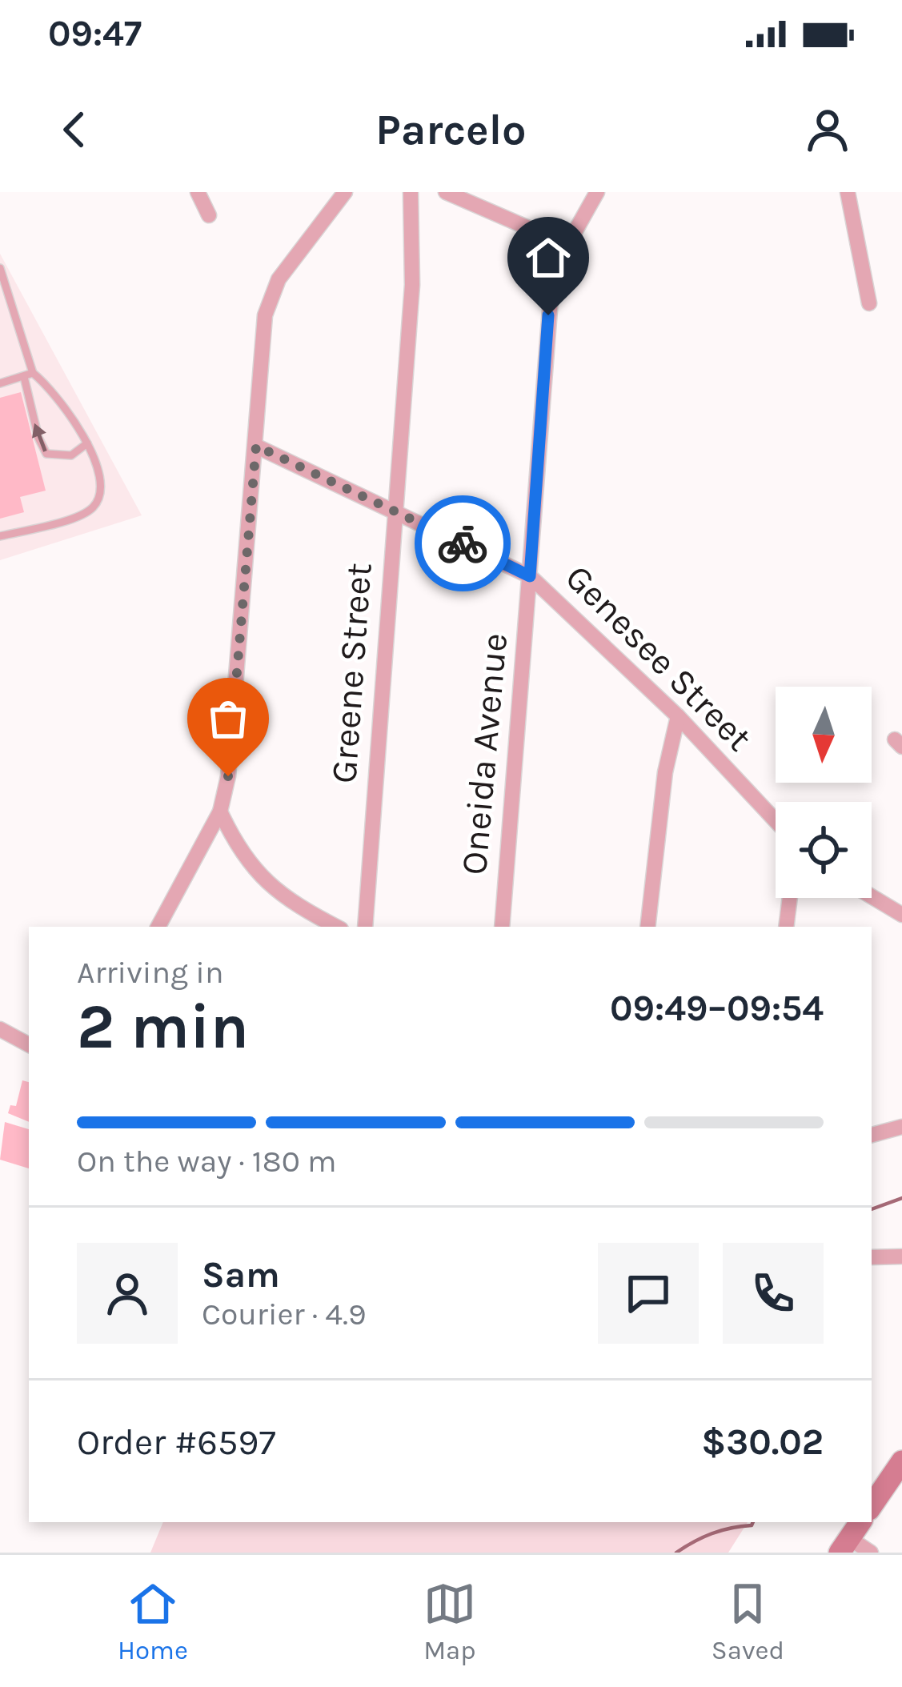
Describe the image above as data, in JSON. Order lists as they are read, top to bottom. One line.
{"streets":{"street":["Genesee Street","Greene Street","Oneida Avenue"]},"crossings":[["Genesee Street","Greene Street"],["Genesee Street","Oneida Avenue"]],"north":"bottom","page":{"status":"09:47","header":"Parcelo","heading":["2 min","Arriving in","09:49–09:54"],"panel":["Sam","Courier · 4.9","Order #6597","$30.02"],"bar":"On the way · 180 m","tabs":["Home","Map","Saved"]}}
